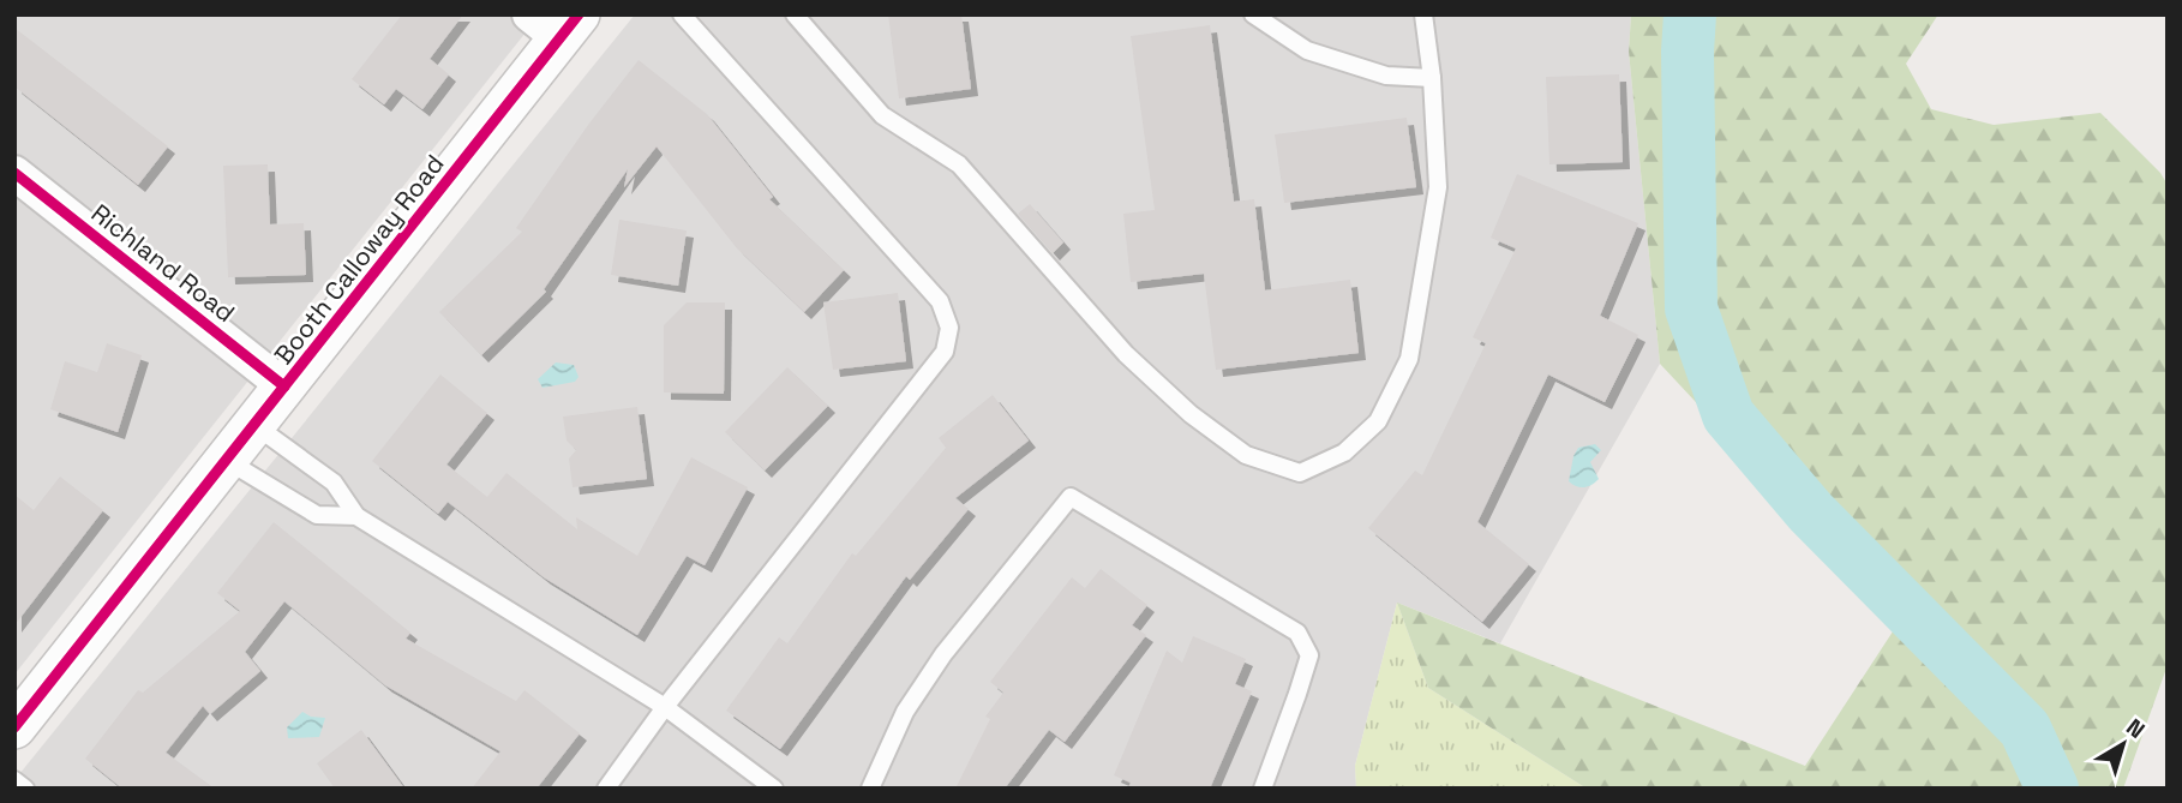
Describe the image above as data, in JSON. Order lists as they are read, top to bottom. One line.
{"streets":{"street":["Booth Calloway Road","Richland Road"]},"crossings":[["Booth Calloway Road","Richland Road"]],"north":"top right"}
